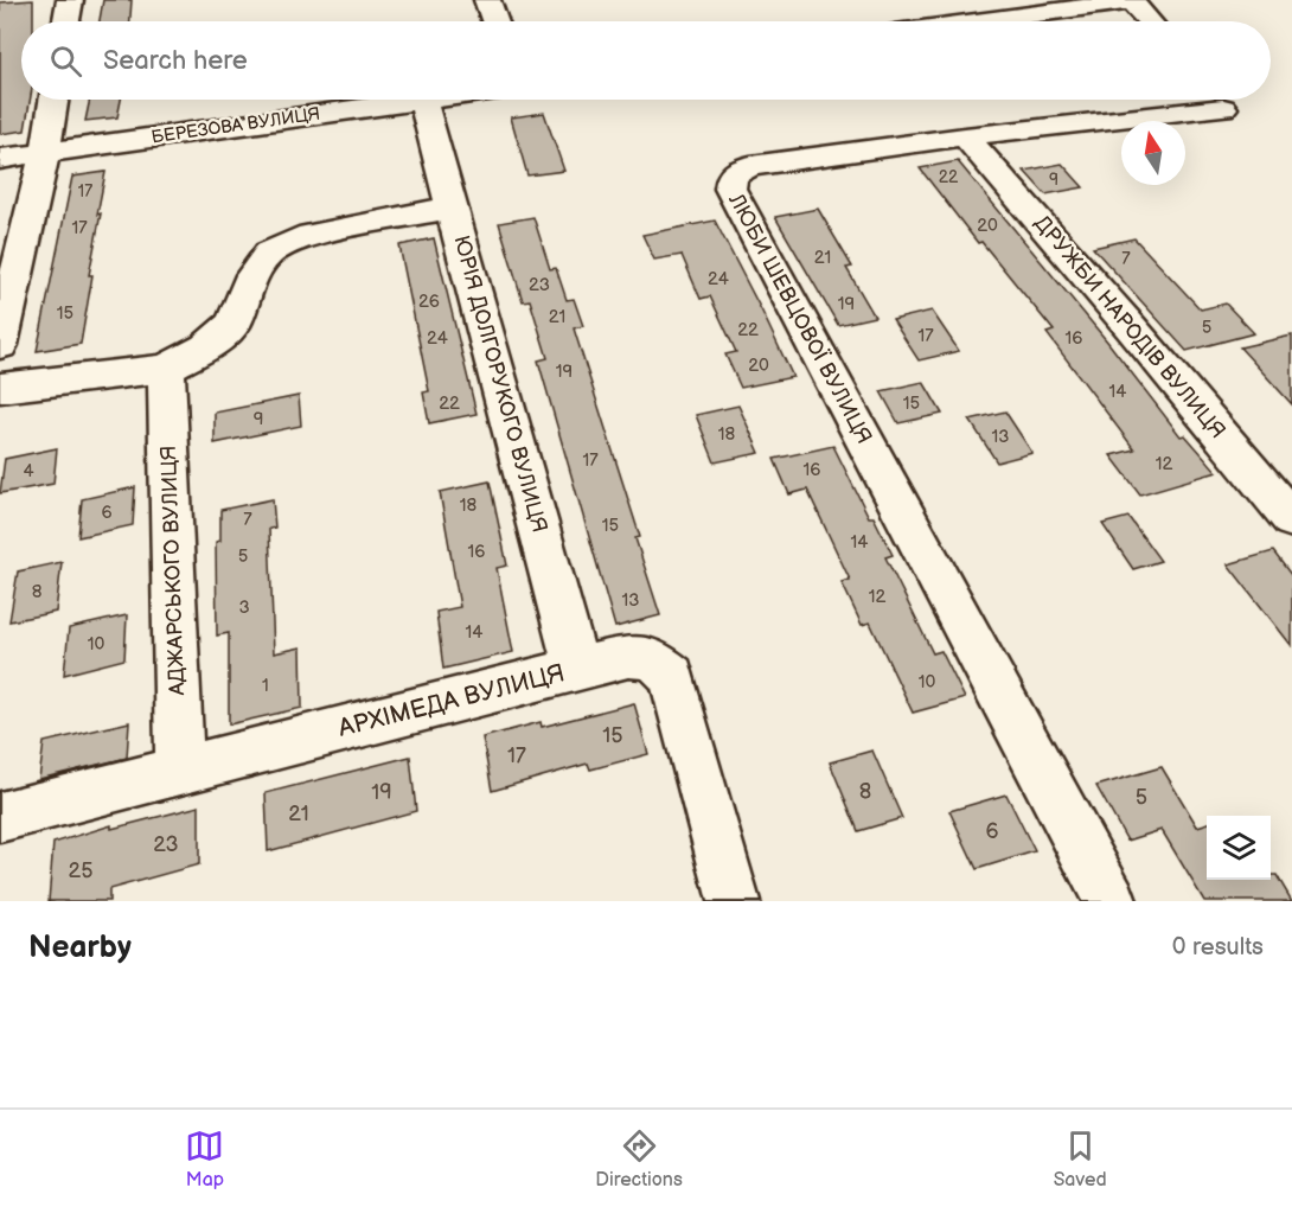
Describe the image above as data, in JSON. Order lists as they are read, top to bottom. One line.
{"streets":{"street":["БЕРЕЗОВА ВУЛИЦЯ","ЛЮБИ ШЕВЦОВОЇ ВУЛИЦЯ","ДРУЖБИ НАРОДІВ ВУЛИЦЯ","ЮРІЯ ДОЛГОРУКОГО ВУЛИЦЯ","АДЖАРСЬКОГО ВУЛИЦЯ","АРХІМЕДА ВУЛИЦЯ"]},"crossings":[["БЕРЕЗОВА ВУЛИЦЯ","ЮРІЯ ДОЛГОРУКОГО ВУЛИЦЯ"],["ЛЮБИ ШЕВЦОВОЇ ВУЛИЦЯ","ДРУЖБИ НАРОДІВ ВУЛИЦЯ"],["ЮРІЯ ДОЛГОРУКОГО ВУЛИЦЯ","АРХІМЕДА ВУЛИЦЯ"],["АДЖАРСЬКОГО ВУЛИЦЯ","АРХІМЕДА ВУЛИЦЯ"]],"house_numbers":["22","9","17","20","17","21","7","24","23","26","19","15","21","5","22","17","24","16","20","19","14","22","15","9","18","13","17","12","16","4","18","6","7","15","14","16","5","8","12","13","3","14","10","10","1","15","17","8","19","5","21","6","23","25"],"north":"top","page":{"search":"Search here","heading":["Nearby","0 results"],"nav":["Map","Directions","Saved"]}}
